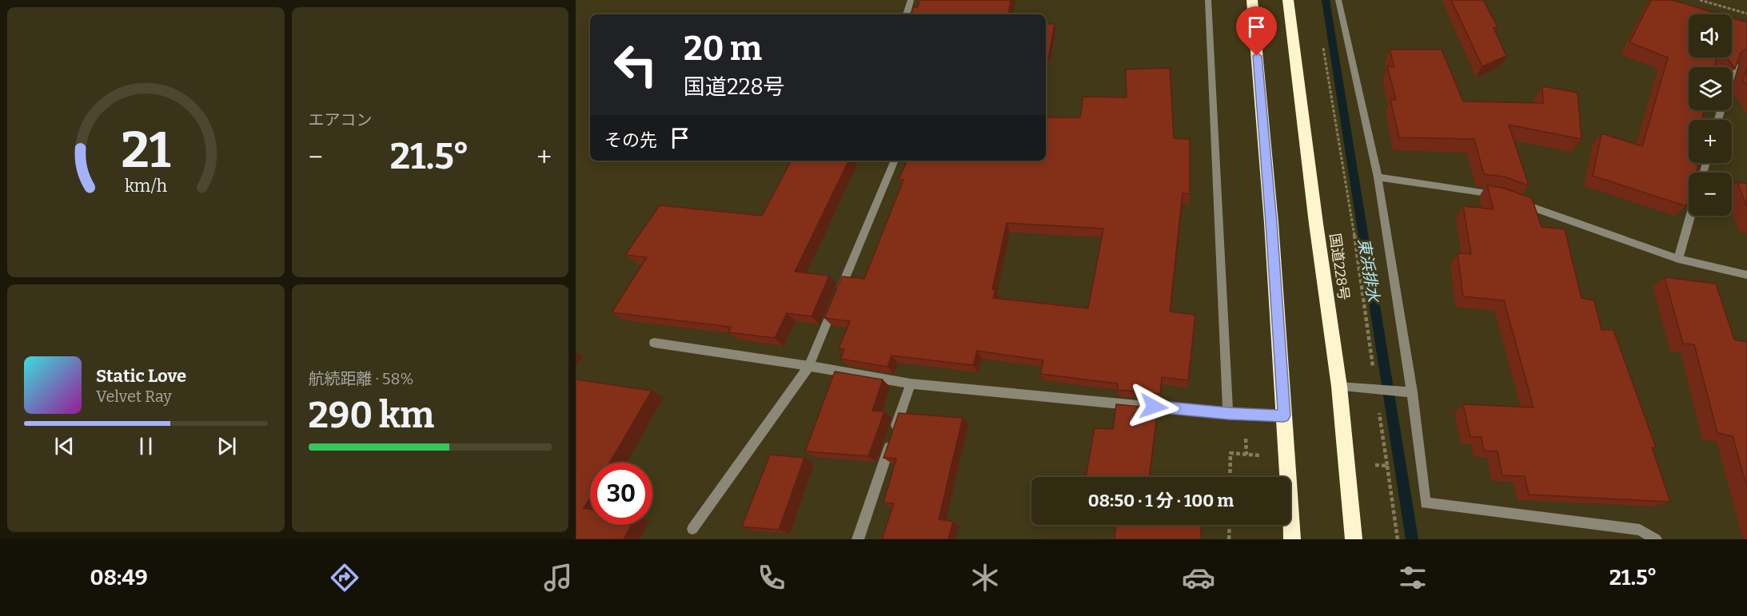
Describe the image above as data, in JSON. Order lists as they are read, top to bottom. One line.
{"streets":{"highway":["国道228号"]},"water":["東浜排水"],"page":{"tile":["エアコン",["航続距離 · 58%","290 km"]],"map_buttons":["+","−"],"turn":["20 m","国道228号"],"then":"その先","heat":["−","21.5°","+"],"song":["Static Love","Velvet Ray"],"limit":"30","trip":"08:50 · 1 分 · 100 m","tabs":["08:49","21.5°"],"gauge":["21","km/h"]}}
